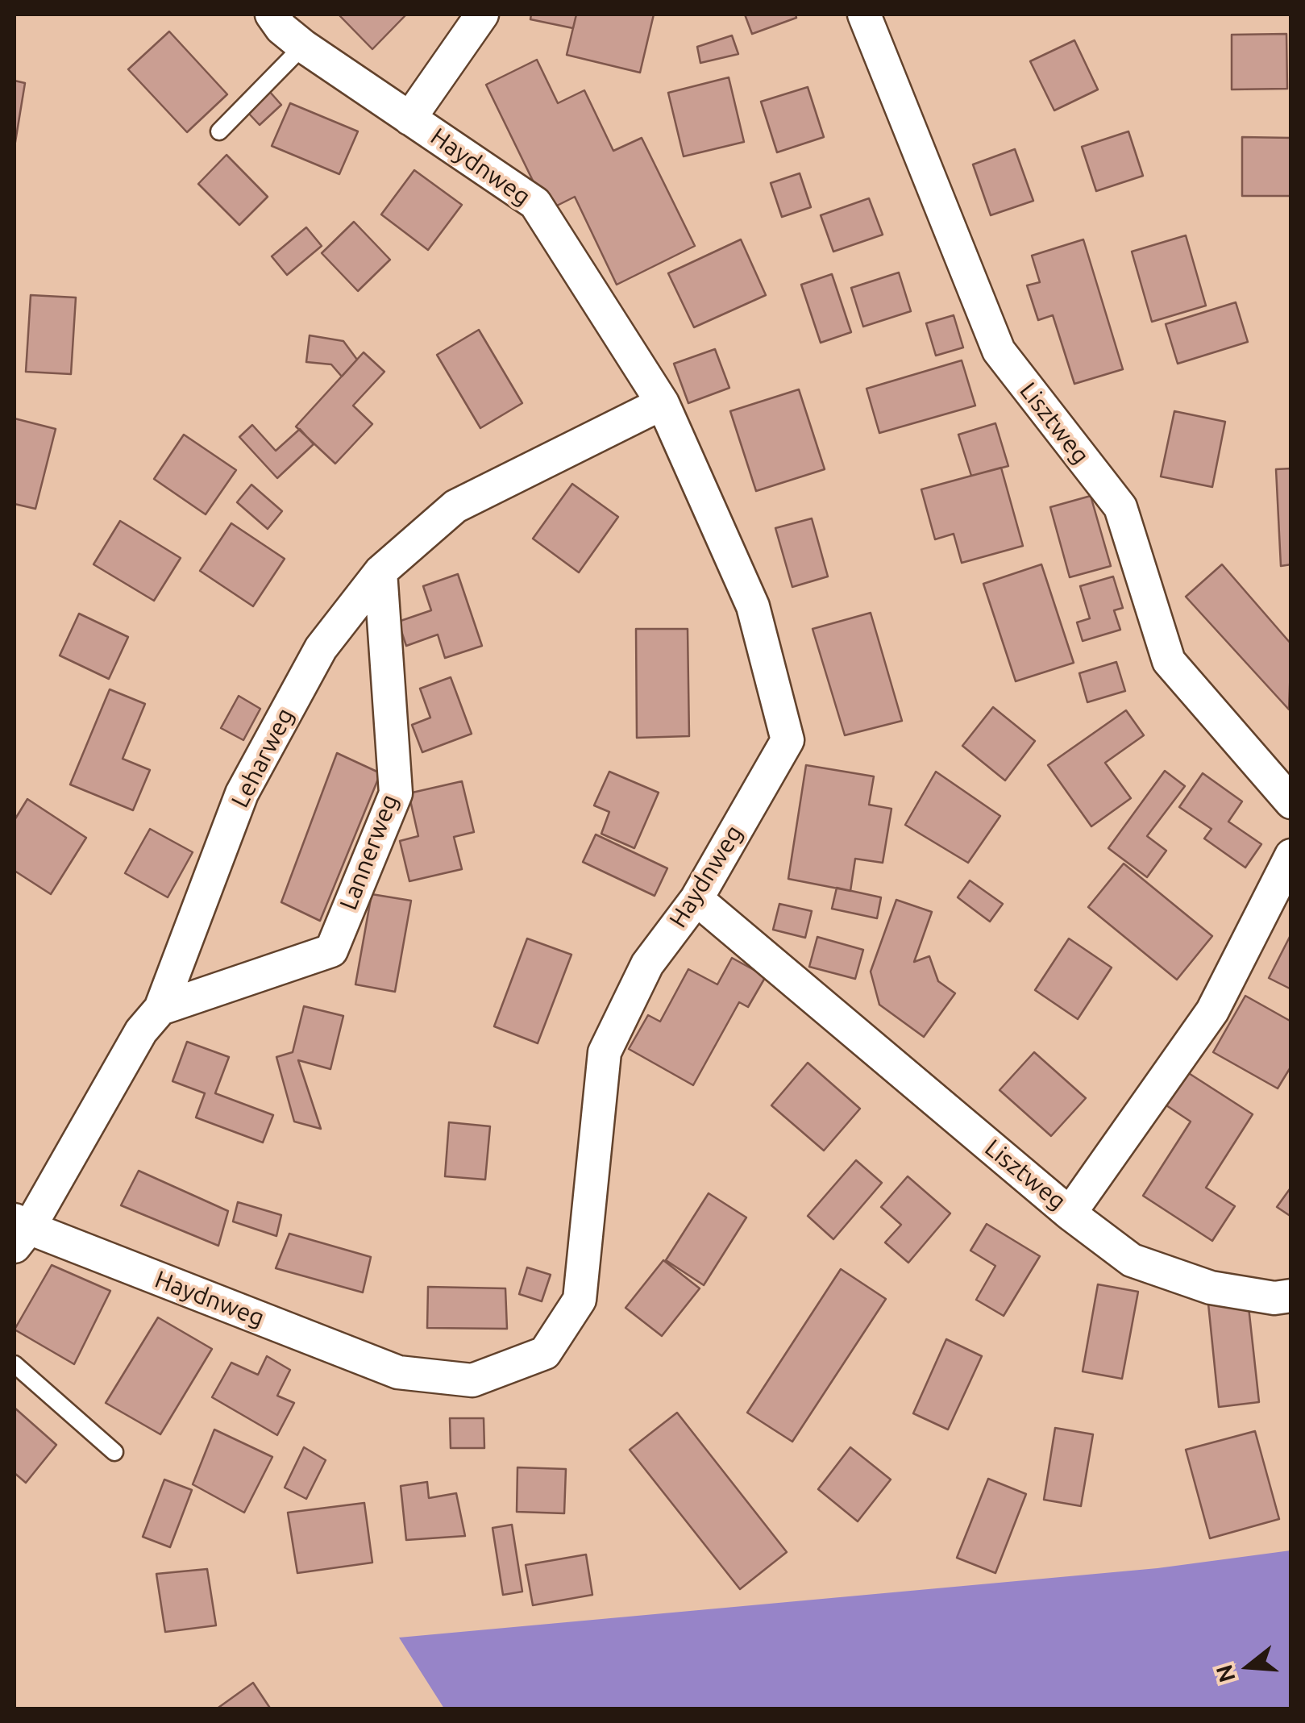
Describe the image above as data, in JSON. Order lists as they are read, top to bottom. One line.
{"streets":{"street":["Haydnweg","Lisztweg","Leharweg","Lannerweg"]},"crossings":[["Haydnweg","Lisztweg"],["Haydnweg","Leharweg"],["Leharweg","Lannerweg"]],"north":"left"}
